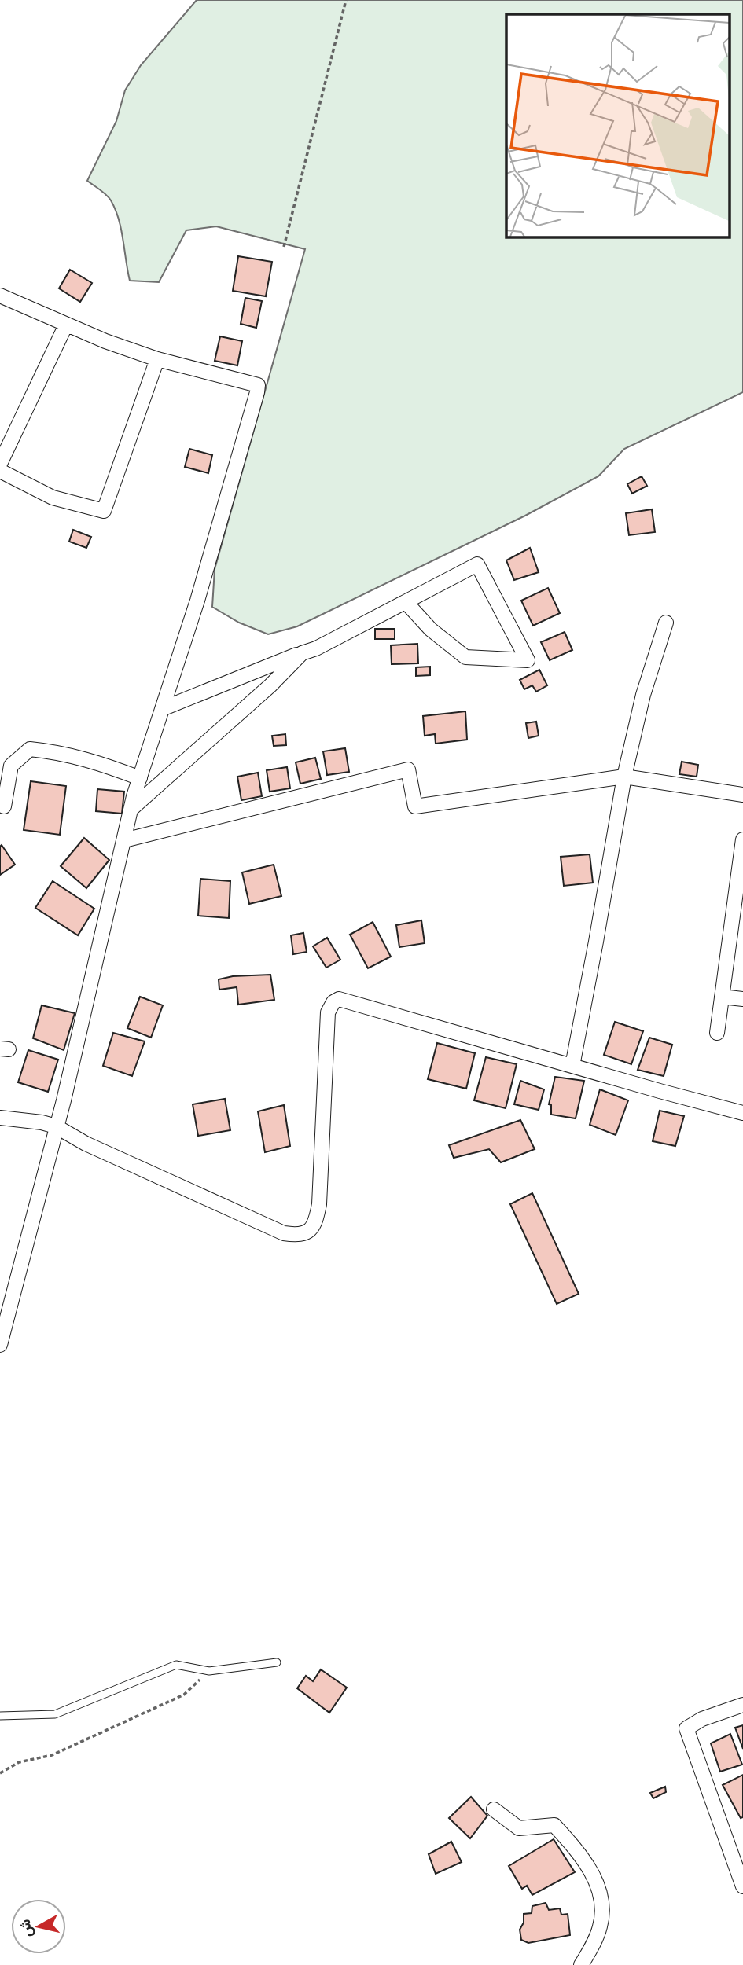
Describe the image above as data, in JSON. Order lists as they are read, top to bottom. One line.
{"north":"left"}
